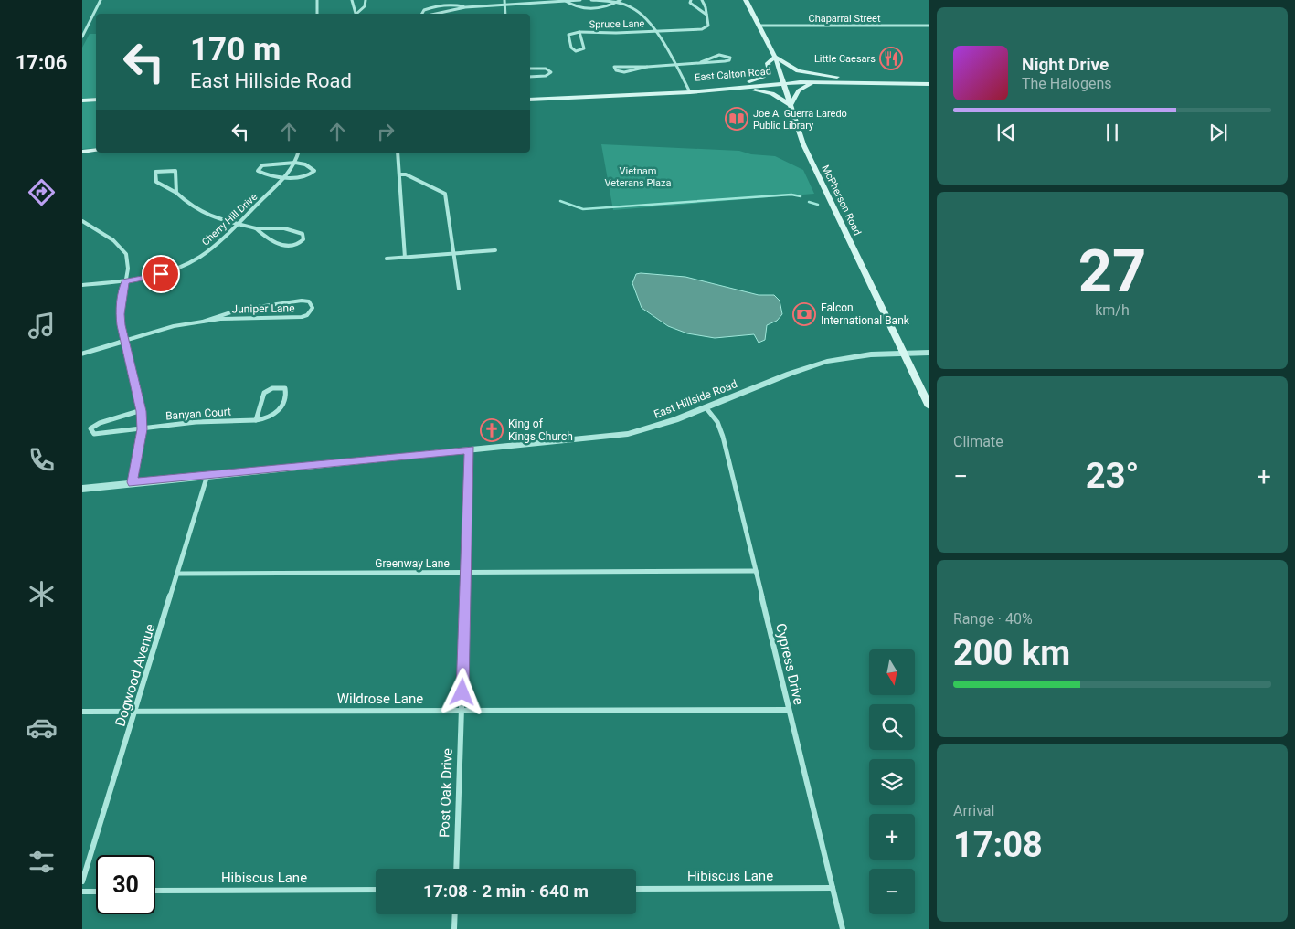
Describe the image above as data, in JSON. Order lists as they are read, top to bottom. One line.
{"streets":{"main road":["East Calton Road","McPherson Road"],"street":["Chaparral Street","Spruce Lane","Cherry Hill Drive","Juniper Lane","East Hillside Road","Banyan Court","Greenway Lane","Cypress Drive","Dogwood Avenue","Wildrose Lane","Post Oak Drive","Hibiscus Lane"]},"crossings":[["Chaparral Street","McPherson Road"],["East Calton Road","McPherson Road"],["McPherson Road","East Hillside Road"],["East Hillside Road","Cypress Drive"],["East Hillside Road","Dogwood Avenue"],["East Hillside Road","Post Oak Drive"],["Greenway Lane","Cypress Drive"],["Greenway Lane","Dogwood Avenue"],["Greenway Lane","Post Oak Drive"],["Cypress Drive","Wildrose Lane"],["Cypress Drive","Hibiscus Lane"],["Dogwood Avenue","Wildrose Lane"],["Wildrose Lane","Post Oak Drive"]],"parks":["Vietnam Veterans Plaza"],"places":{"restaurant":["Little Caesars"],"library":["Joe A. Guerra Laredo Public Library"],"bank":["Falcon International Bank"],"church":["King of Kings Church"]},"north":"bottom","page":{"tabs":"17:06","turn":["170 m","East Hillside Road"],"song":["Night Drive","The Halogens"],"tile":[["27","km/h"],"Climate",["Range · 40%","200 km"],["Arrival","17:08"]],"heat":["−","23°","+"],"map_buttons":["+","−"],"limit":"30","trip":"17:08 · 2 min · 640 m"}}
